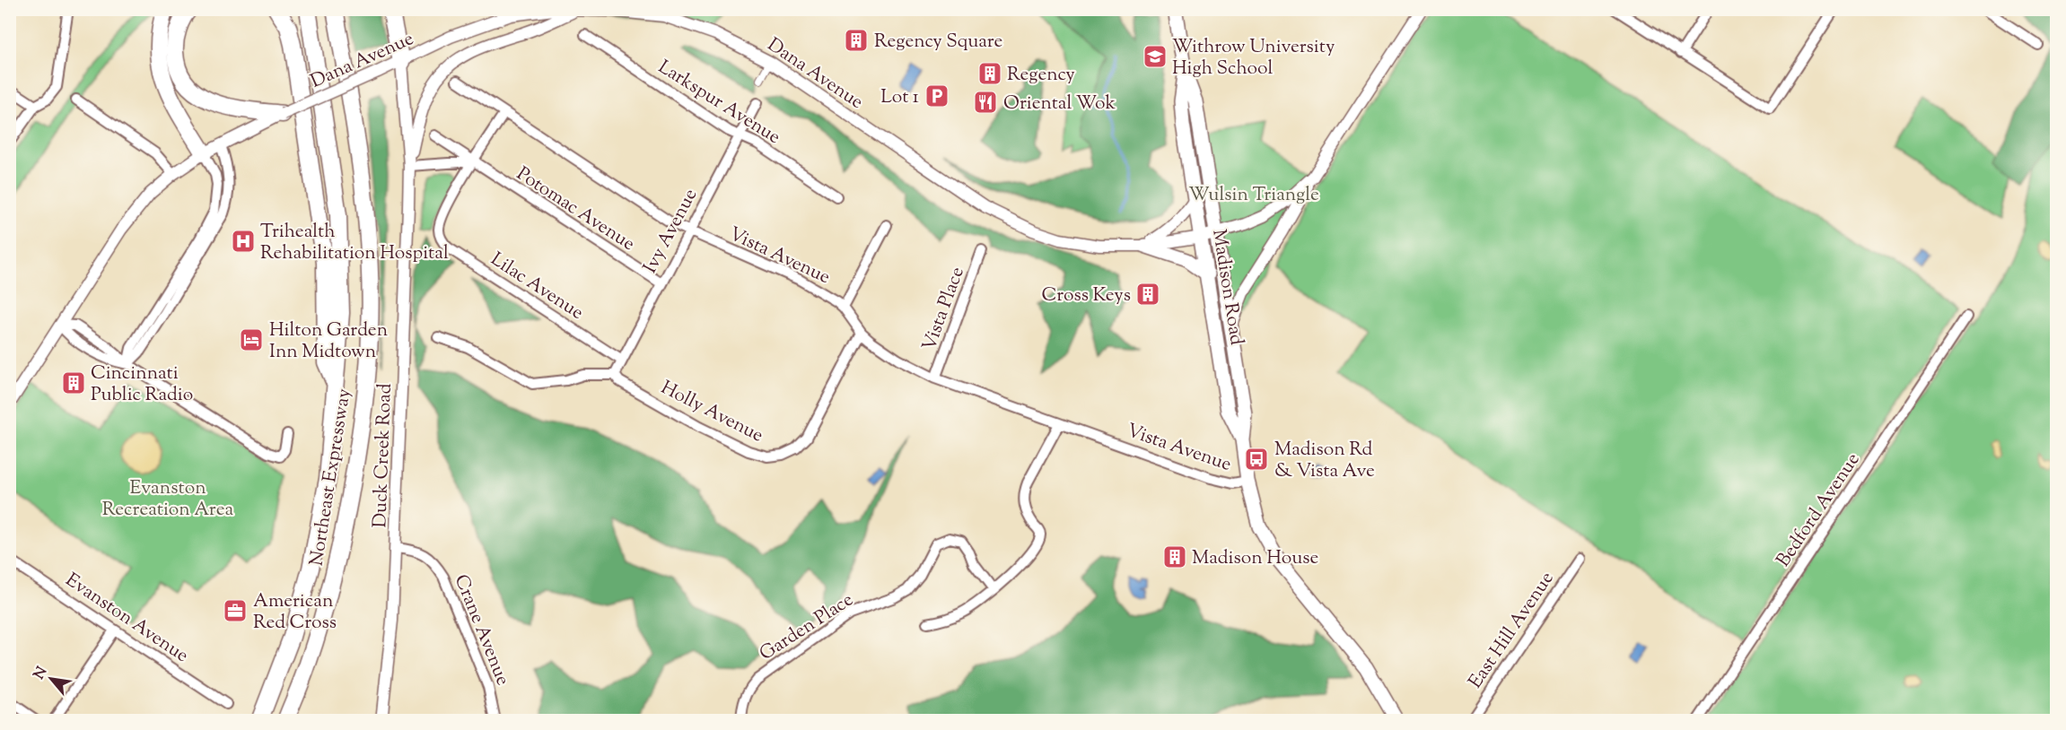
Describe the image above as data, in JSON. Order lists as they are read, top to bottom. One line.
{"streets":{"highway":["Northeast Expressway"],"main road":["Madison Road"],"street":["Dana Avenue","Larkspur Avenue","Potomac Avenue","Ivy Avenue","Vista Avenue","Lilac Avenue","Vista Place","Holly Avenue","Duck Creek Road","Bedford Avenue","Evanston Avenue","Garden Place","Crane Avenue","East Hill Avenue"]},"crossings":[["Dana Avenue","Madison Road"],["Dana Avenue","Duck Creek Road"],["Larkspur Avenue","Ivy Avenue"],["Potomac Avenue","Ivy Avenue"],["Potomac Avenue","Lilac Avenue"],["Ivy Avenue","Vista Avenue"],["Ivy Avenue","Lilac Avenue"],["Ivy Avenue","Holly Avenue"],["Vista Avenue","Madison Road"],["Vista Avenue","Vista Place"],["Vista Avenue","Holly Avenue"],["Duck Creek Road","Crane Avenue"]],"parks":["Wulsin Triangle","Evanston Recreation Area"],"places":{"building":["Regency Square","Regency","Cross Keys","Cincinnati Public Radio","Madison House"],"school or university":["Withrow University High School"],"parking":["Lot 1"],"restaurant":["Oriental Wok"],"hospital":["Trihealth Rehabilitation Hospital"],"hotel":["Hilton Garden Inn Midtown"],"bus stop":["Madison Rd & Vista Ave"],"office":["American Red Cross"]},"north":"top left"}
